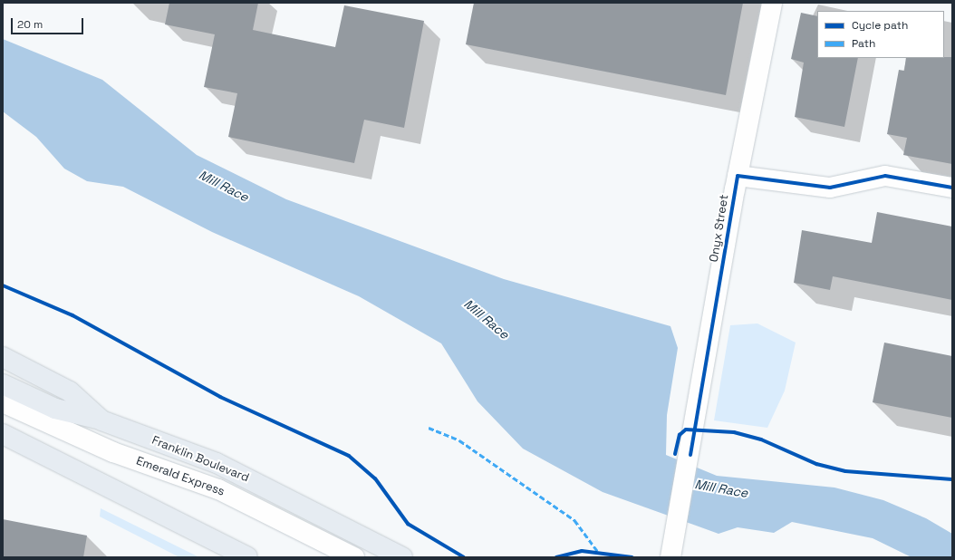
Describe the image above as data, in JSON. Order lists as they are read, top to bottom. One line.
{"streets":{"main road":["Franklin Boulevard"],"street":["Onyx Street","Emerald Express"]},"water":["Mill Race"],"legend":["Cycle path","Path"],"scale_bar":"20 m"}
